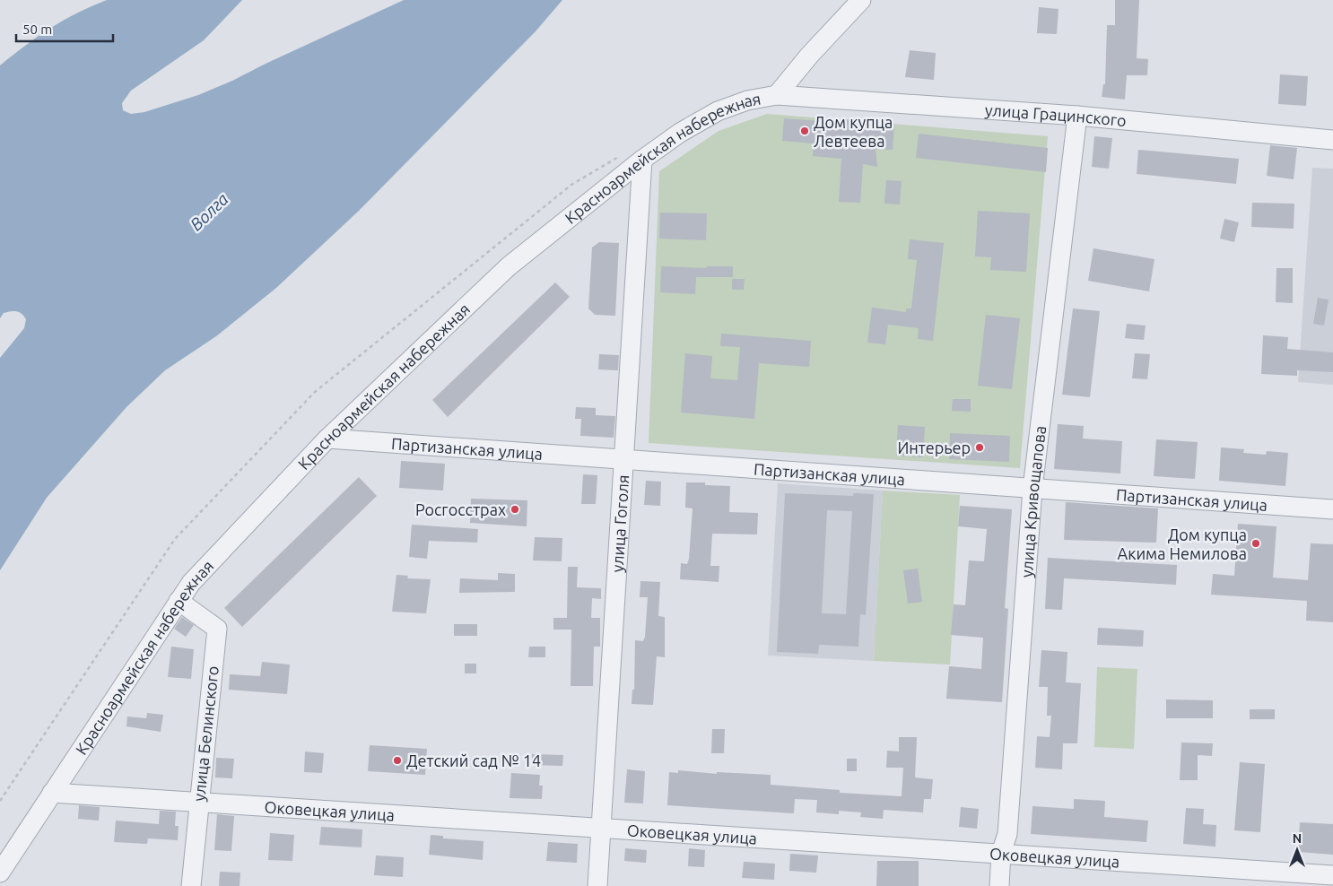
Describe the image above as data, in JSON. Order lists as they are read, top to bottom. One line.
{"streets":{"street":["улица Грацинского","Красноармейская набережная","Партизанская улица","улица Кривощапова","улица Гоголя","улица Белинского","Оковецкая улица"]},"crossings":[["улица Грацинского","Красноармейская набережная"],["улица Грацинского","улица Кривощапова"],["Красноармейская набережная","Партизанская улица"],["Красноармейская набережная","улица Гоголя"],["Красноармейская набережная","улица Белинского"],["Красноармейская набережная","Оковецкая улица"],["Партизанская улица","улица Кривощапова"],["Партизанская улица","улица Гоголя"],["улица Кривощапова","Оковецкая улица"],["улица Гоголя","Оковецкая улица"],["улица Белинского","Оковецкая улица"]],"water":["Волга"],"places":["Дом купца Левтеева","Интерьер","Росгосстрах","Дом купца Акима Немилова","Детский сад № 14"],"scale_bar":"50 m","north":"top"}
